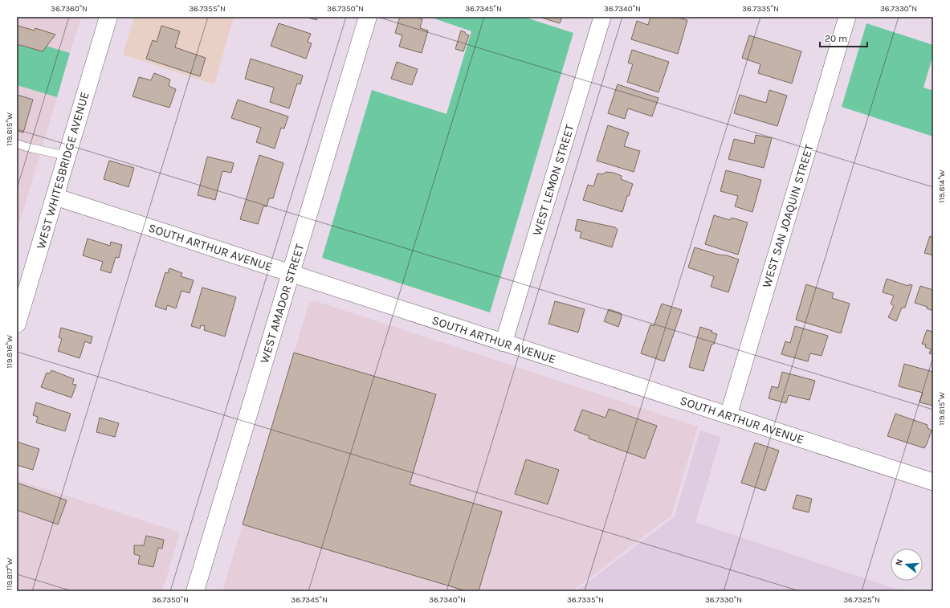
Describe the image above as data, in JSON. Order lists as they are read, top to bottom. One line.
{"streets":{"main road":["WEST WHITESBRIDGE AVENUE","WEST AMADOR STREET"],"street":["WEST LEMON STREET","WEST SAN JOAQUIN STREET","SOUTH ARTHUR AVENUE"]},"crossings":[["WEST WHITESBRIDGE AVENUE","SOUTH ARTHUR AVENUE"],["WEST LEMON STREET","SOUTH ARTHUR AVENUE"],["WEST SAN JOAQUIN STREET","SOUTH ARTHUR AVENUE"],["SOUTH ARTHUR AVENUE","WEST AMADOR STREET"]],"scale_bar":"20 m","north":"left","coordinates":["36.7360°N","36.7355°N","36.7350°N","36.7345°N","36.7340°N","36.7335°N","36.7330°N","119.815°W","119.814°W","119.816°W","119.817°W","36.7325°N"]}
